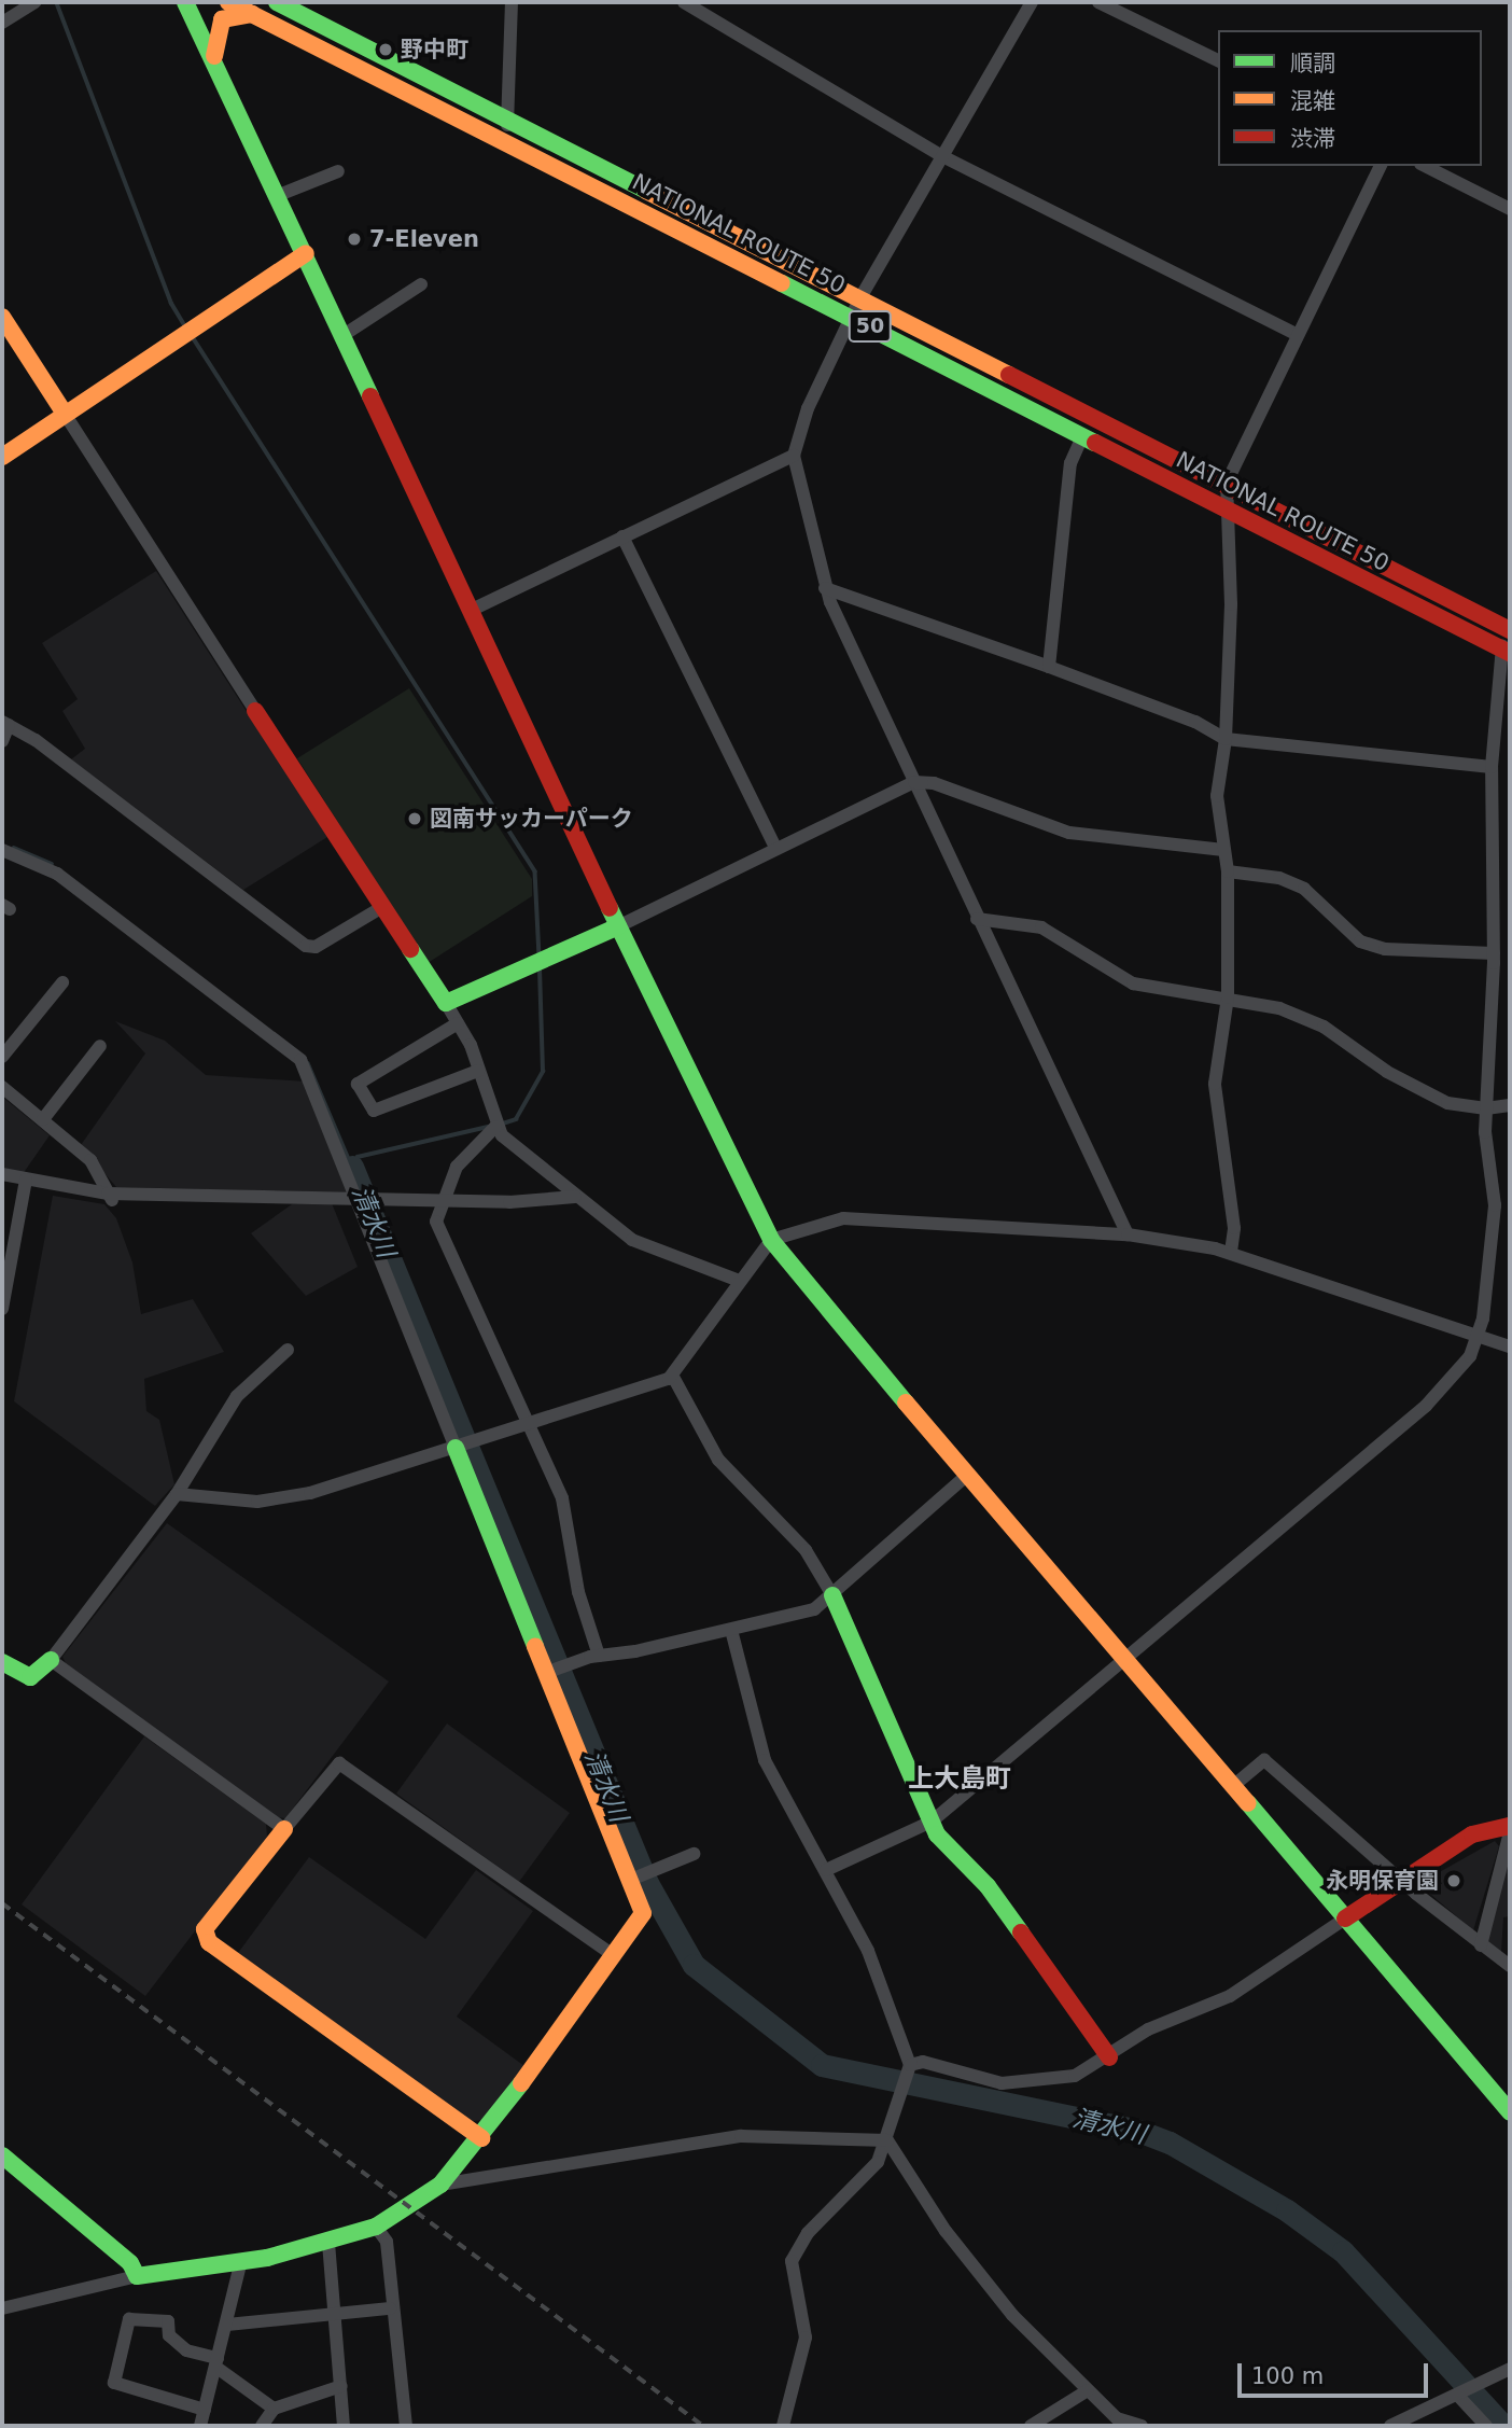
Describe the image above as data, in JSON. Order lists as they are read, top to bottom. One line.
{"streets":{"main road":["NATIONAL ROUTE 50","50"]},"districts":["上大島町"],"water":["清水川"],"places":["野中町","7-Eleven","図南サッカーパーク","永明保育園"],"legend":["順調","混雑","渋滞"],"scale_bar":"100 m"}
